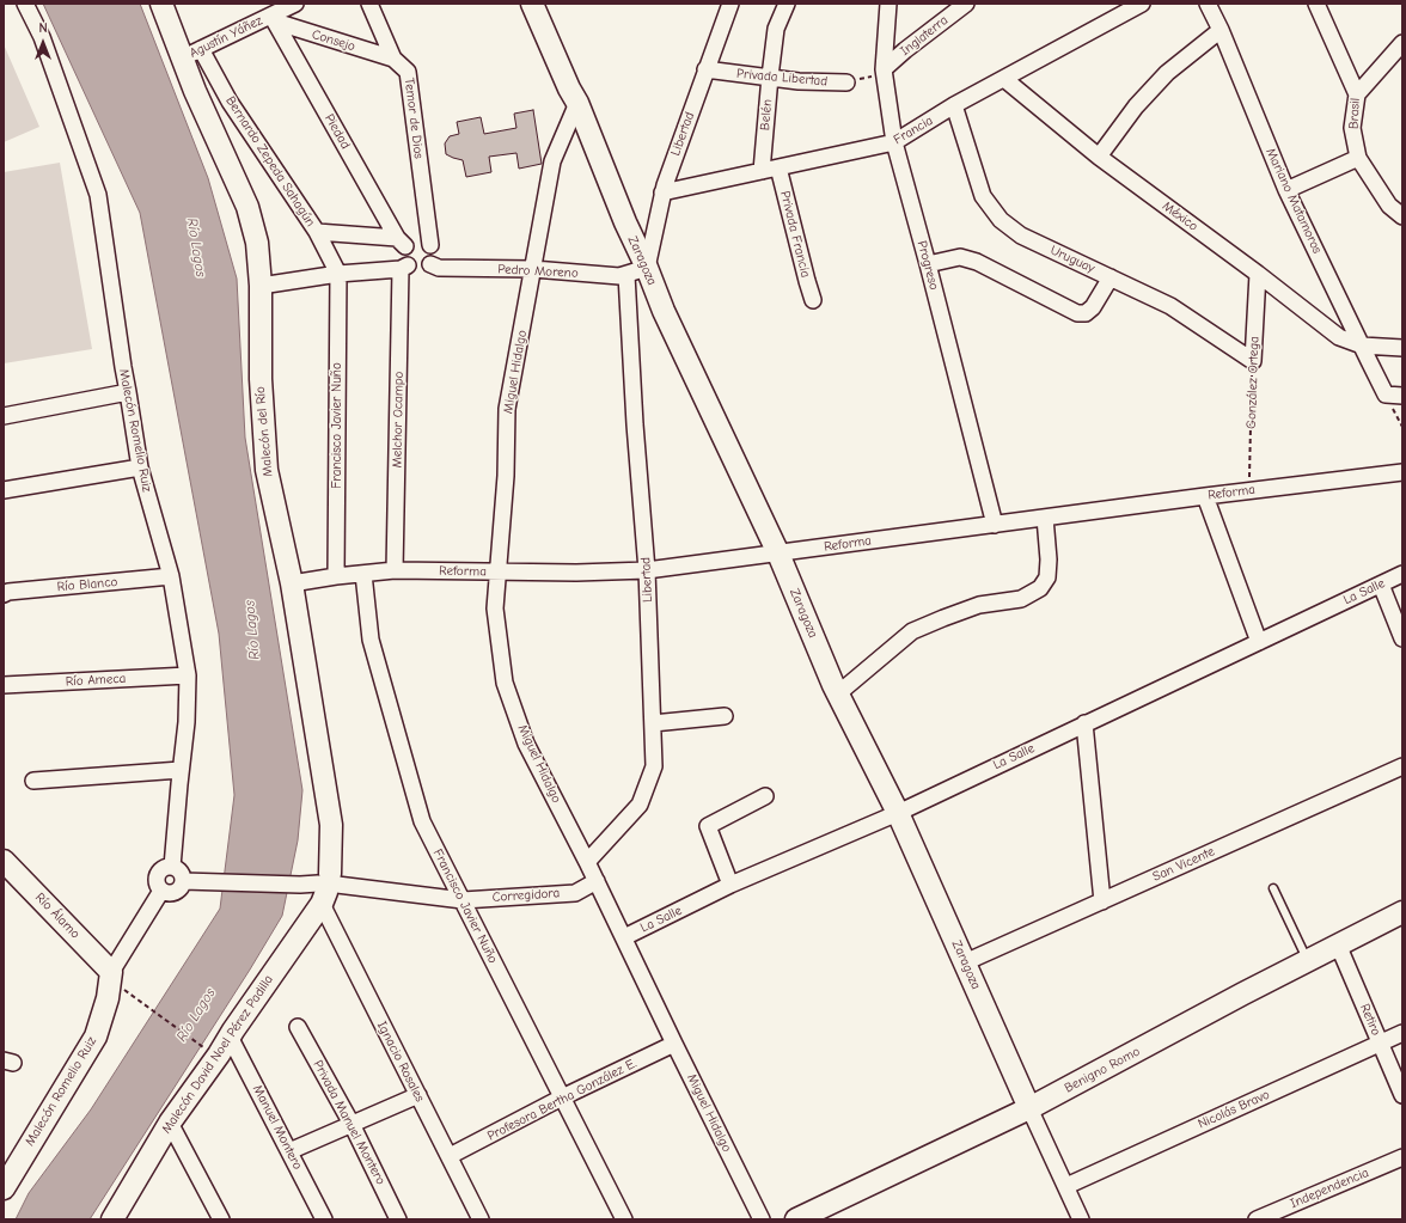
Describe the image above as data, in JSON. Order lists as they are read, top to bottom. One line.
{"streets":{"street":["Inglaterra","Agustín Yáñez","Consejo","Privada Libertad","Brasil","Belén","Temor de Dios","Francia","Piedad","Libertad","Bernardo Zepeda Sahagún","Mariano Matamoros","México","Privada Francia","Uruguay","Zaragoza","Progreso","Pedro Moreno","Miguel Hidalgo","González Ortega","Melchor Ocampo","Francisco Javier Nuño","Malecón Romelio Ruiz","Malecón del Río","Reforma","Río Blanco","La Salle","Río Ameca","San Vicente","Corregidora","Río Álamo","Retiro","Malecón David Noel Pérez Padilla","Ignacio Rosales","Benigno Romo","Profesora Bertha González E.","Nicolás Bravo","Privada Manuel Montero","Manuel Montero","Independencia"]},"crossings":[["Inglaterra","Privada Libertad"],["Inglaterra","Progreso"],["Agustín Yáñez","Consejo"],["Agustín Yáñez","Piedad"],["Agustín Yáñez","Bernardo Zepeda Sahagún"],["Agustín Yáñez","Malecón del Río"],["Consejo","Temor de Dios"],["Consejo","Piedad"],["Privada Libertad","Belén"],["Privada Libertad","Libertad"],["Privada Libertad","Progreso"],["Belén","Francia"],["Temor de Dios","Piedad"],["Temor de Dios","Pedro Moreno"],["Temor de Dios","Melchor Ocampo"],["Francia","Libertad"],["Francia","México"],["Francia","Privada Francia"],["Francia","Uruguay"],["Francia","Progreso"],["Piedad","Pedro Moreno"],["Piedad","Melchor Ocampo"],["Libertad","Zaragoza"],["Libertad","Pedro Moreno"],["Libertad","Miguel Hidalgo"],["Libertad","Reforma"],["Bernardo Zepeda Sahagún","Francisco Javier Nuño"],["Bernardo Zepeda Sahagún","Malecón del Río"],["Mariano Matamoros","México"],["México","González Ortega"],["Uruguay","González Ortega"],["Zaragoza","Pedro Moreno"],["Zaragoza","Miguel Hidalgo"],["Zaragoza","Reforma"],["Zaragoza","La Salle"],["Zaragoza","San Vicente"],["Zaragoza","Benigno Romo"],["Zaragoza","Nicolás Bravo"],["Progreso","Reforma"],["Pedro Moreno","Miguel Hidalgo"],["Pedro Moreno","Melchor Ocampo"],["Miguel Hidalgo","Reforma"],["Miguel Hidalgo","La Salle"],["Miguel Hidalgo","Corregidora"],["Miguel Hidalgo","Profesora Bertha González E."],["González Ortega","Reforma"],["Melchor Ocampo","Reforma"],["Francisco Javier Nuño","Reforma"],["Francisco Javier Nuño","Corregidora"],["Francisco Javier Nuño","Profesora Bertha González E."],["Malecón Romelio Ruiz","Río Blanco"],["Malecón Romelio Ruiz","Río Ameca"],["Malecón Romelio Ruiz","Corregidora"],["Malecón Romelio Ruiz","Río Álamo"],["Malecón del Río","Reforma"],["Malecón del Río","Corregidora"],["Malecón del Río","Malecón David Noel Pérez Padilla"],["Malecón del Río","Ignacio Rosales"],["Corregidora","Malecón David Noel Pérez Padilla"],["Corregidora","Ignacio Rosales"],["Retiro","Benigno Romo"],["Retiro","Nicolás Bravo"],["Malecón David Noel Pérez Padilla","Ignacio Rosales"],["Malecón David Noel Pérez Padilla","Manuel Montero"],["Ignacio Rosales","Profesora Bertha González E."]],"water":["Río Lagos"],"north":"top"}
